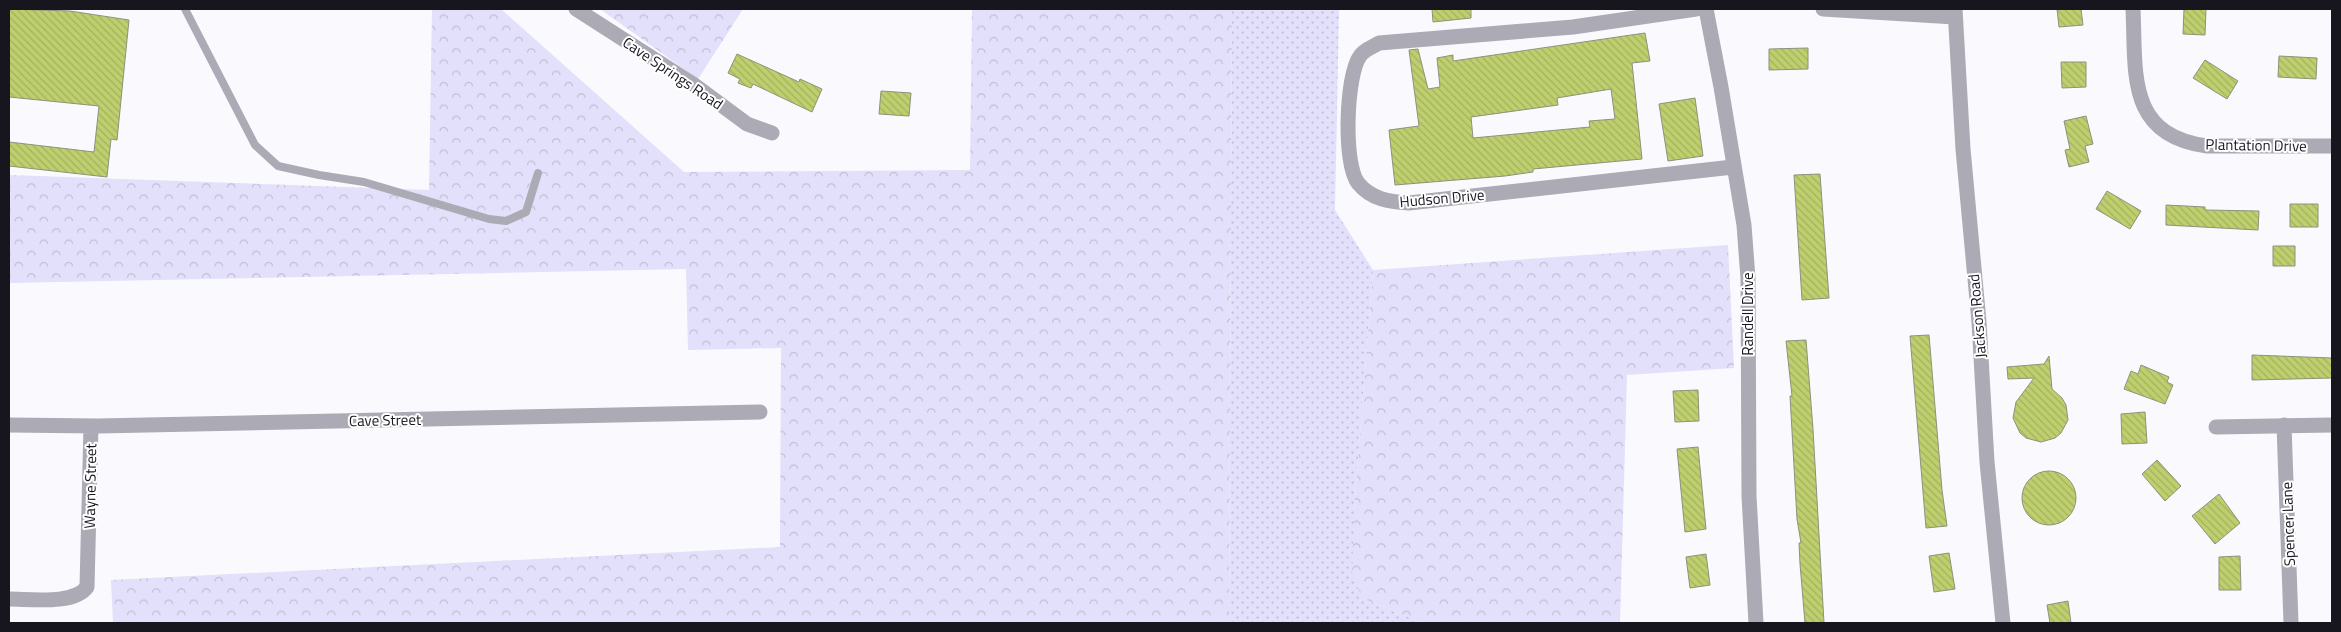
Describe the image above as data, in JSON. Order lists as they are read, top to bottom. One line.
{"streets":{"street":["Cave Springs Road","Plantation Drive","Hudson Drive","Randell Drive","Jackson Road","Cave Street","Wayne Street","Spencer Lane"]},"crossings":[["Hudson Drive","Randell Drive"],["Cave Street","Wayne Street"]]}
